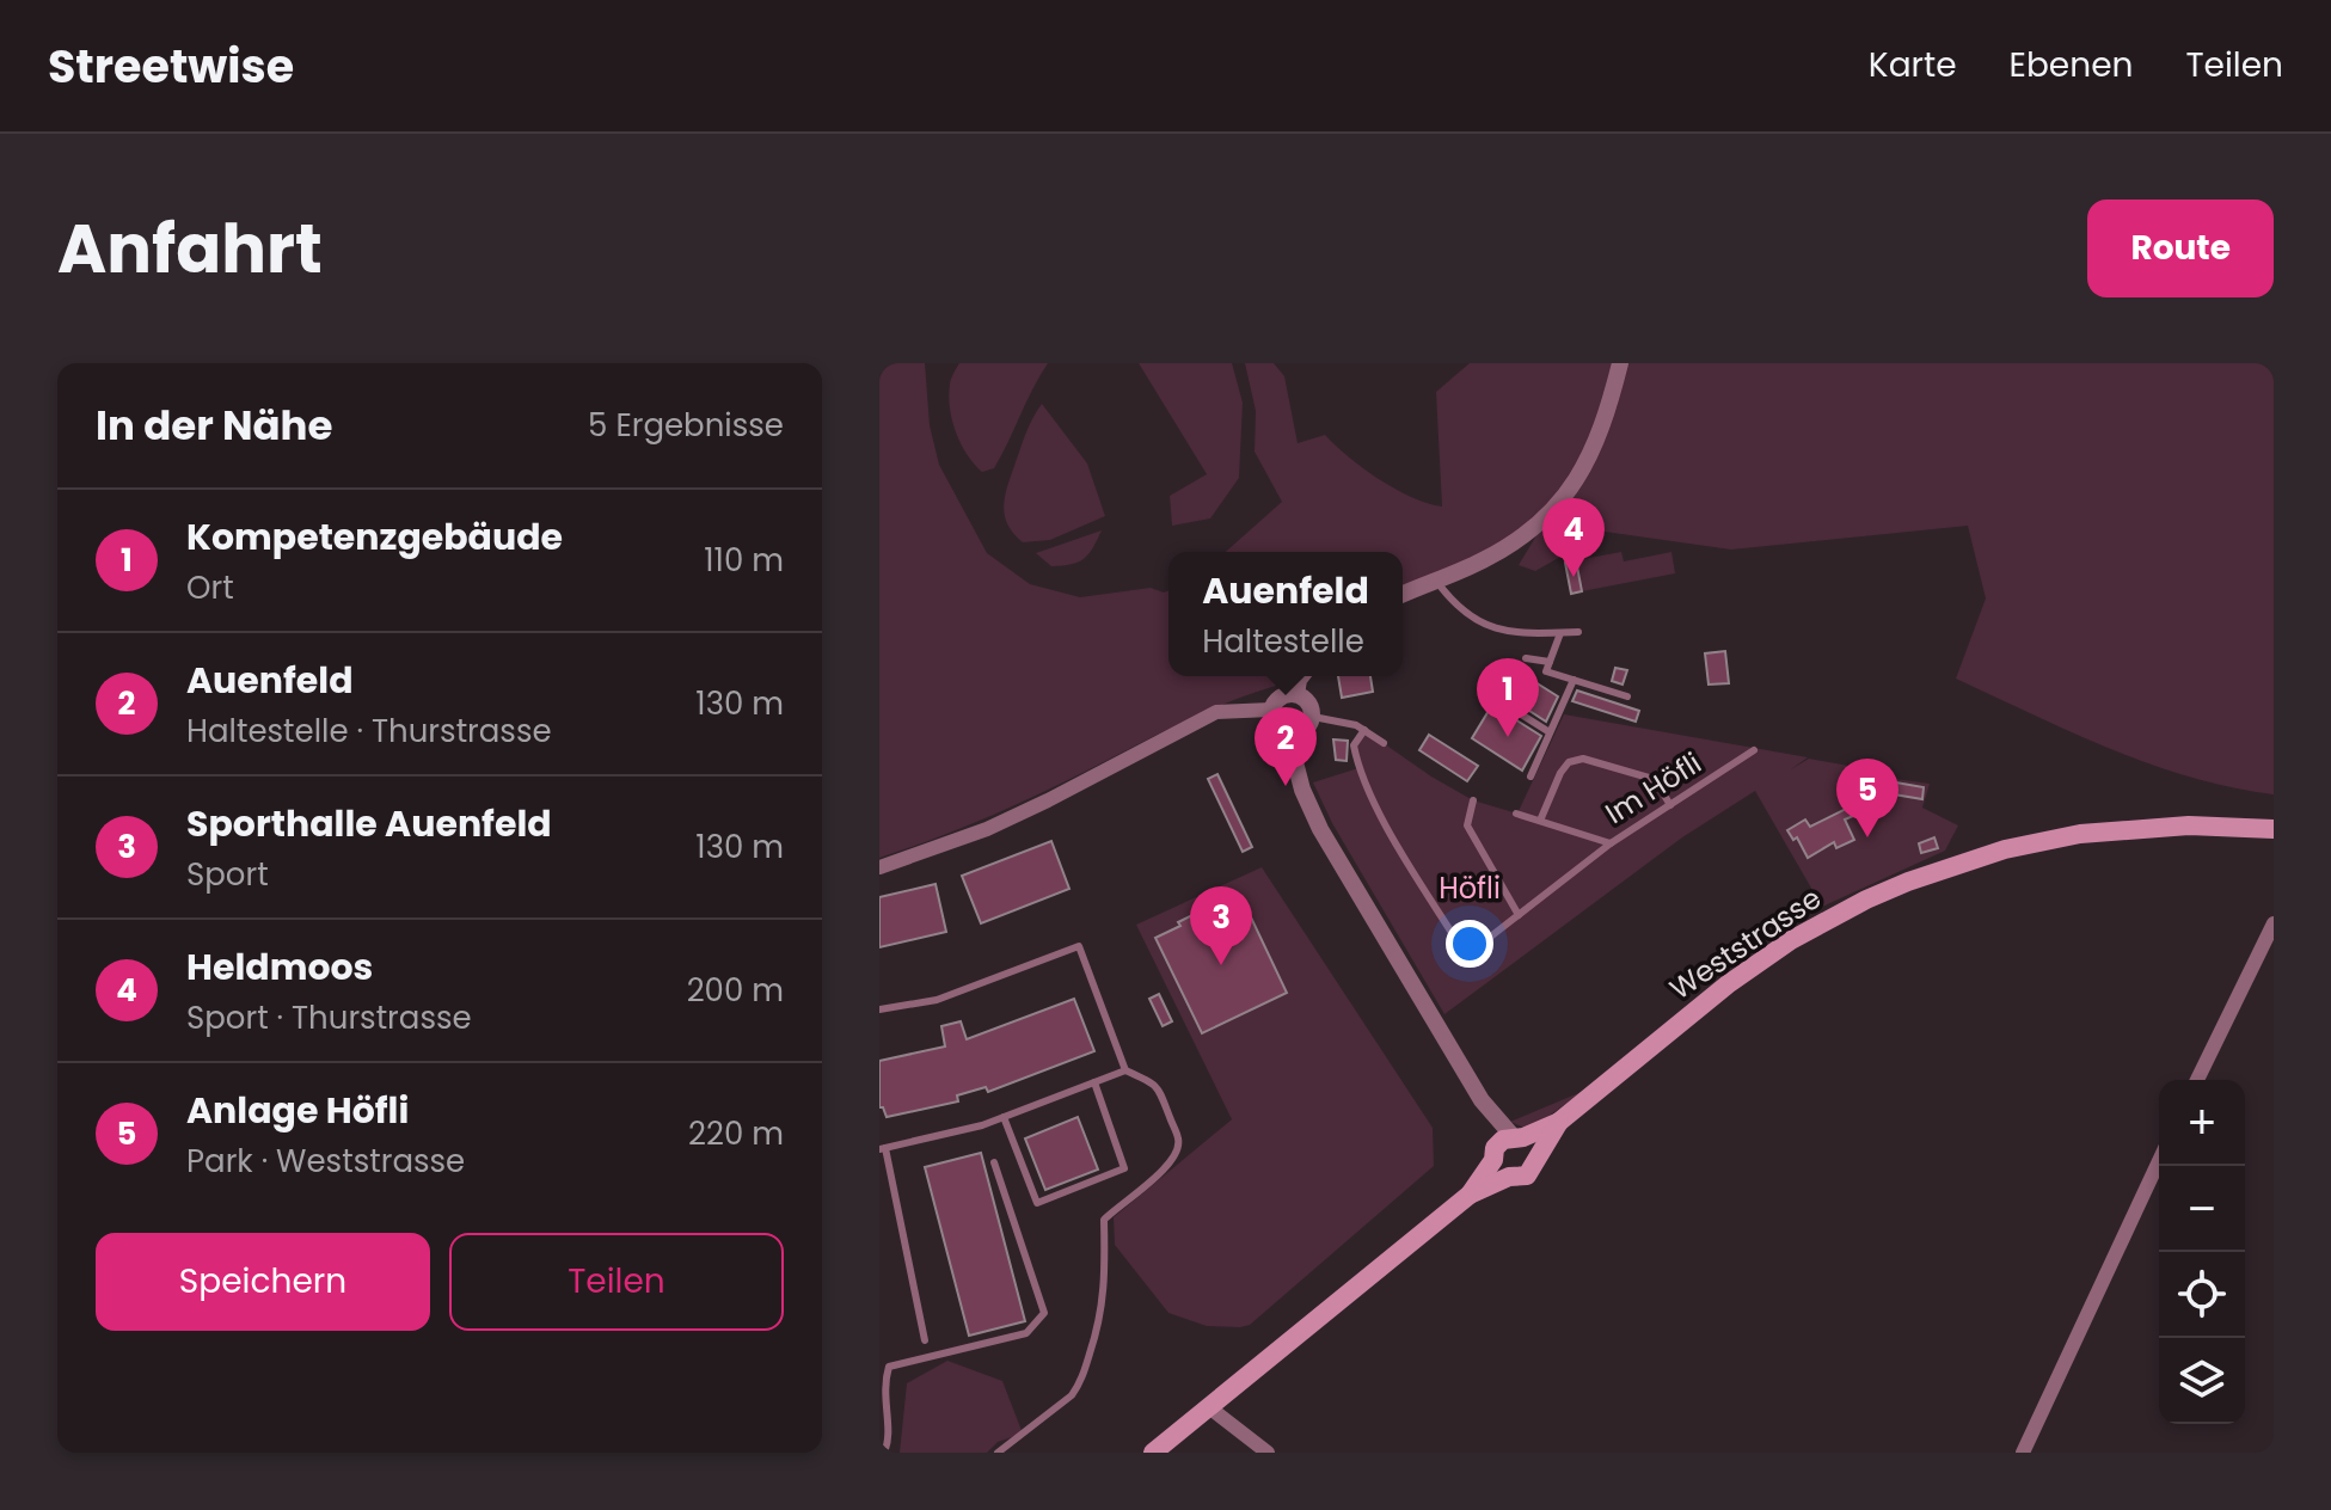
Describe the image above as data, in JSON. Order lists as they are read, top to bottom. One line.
{"streets":{"main road":["Weststrasse"],"lane":["Im Höfli"]},"parks":["Höfli"],"page":{"header":"Streetwise","nav":["Karte","Ebenen","Teilen"],"title":"Anfahrt","buttons":["Route",["Speichern","Teilen"]],"heading":["In der Nähe","5 Ergebnisse"],"list":[{"mark":"1","name":"Kompetenzgebäude","note":"Ort","value":"110 m"},{"mark":"2","name":"Auenfeld","note":"Haltestelle · Thurstrasse","value":"130 m"},{"mark":"3","name":"Sporthalle Auenfeld","note":"Sport","value":"130 m"},{"mark":"4","name":"Heldmoos","note":"Sport · Thurstrasse","value":"200 m"},{"mark":"5","name":"Anlage Höfli","note":"Park · Weststrasse","value":"220 m"}],"pins":["4","1","2","5","3"],"popup":["Auenfeld","Haltestelle"],"map_buttons":["+","−"]}}
